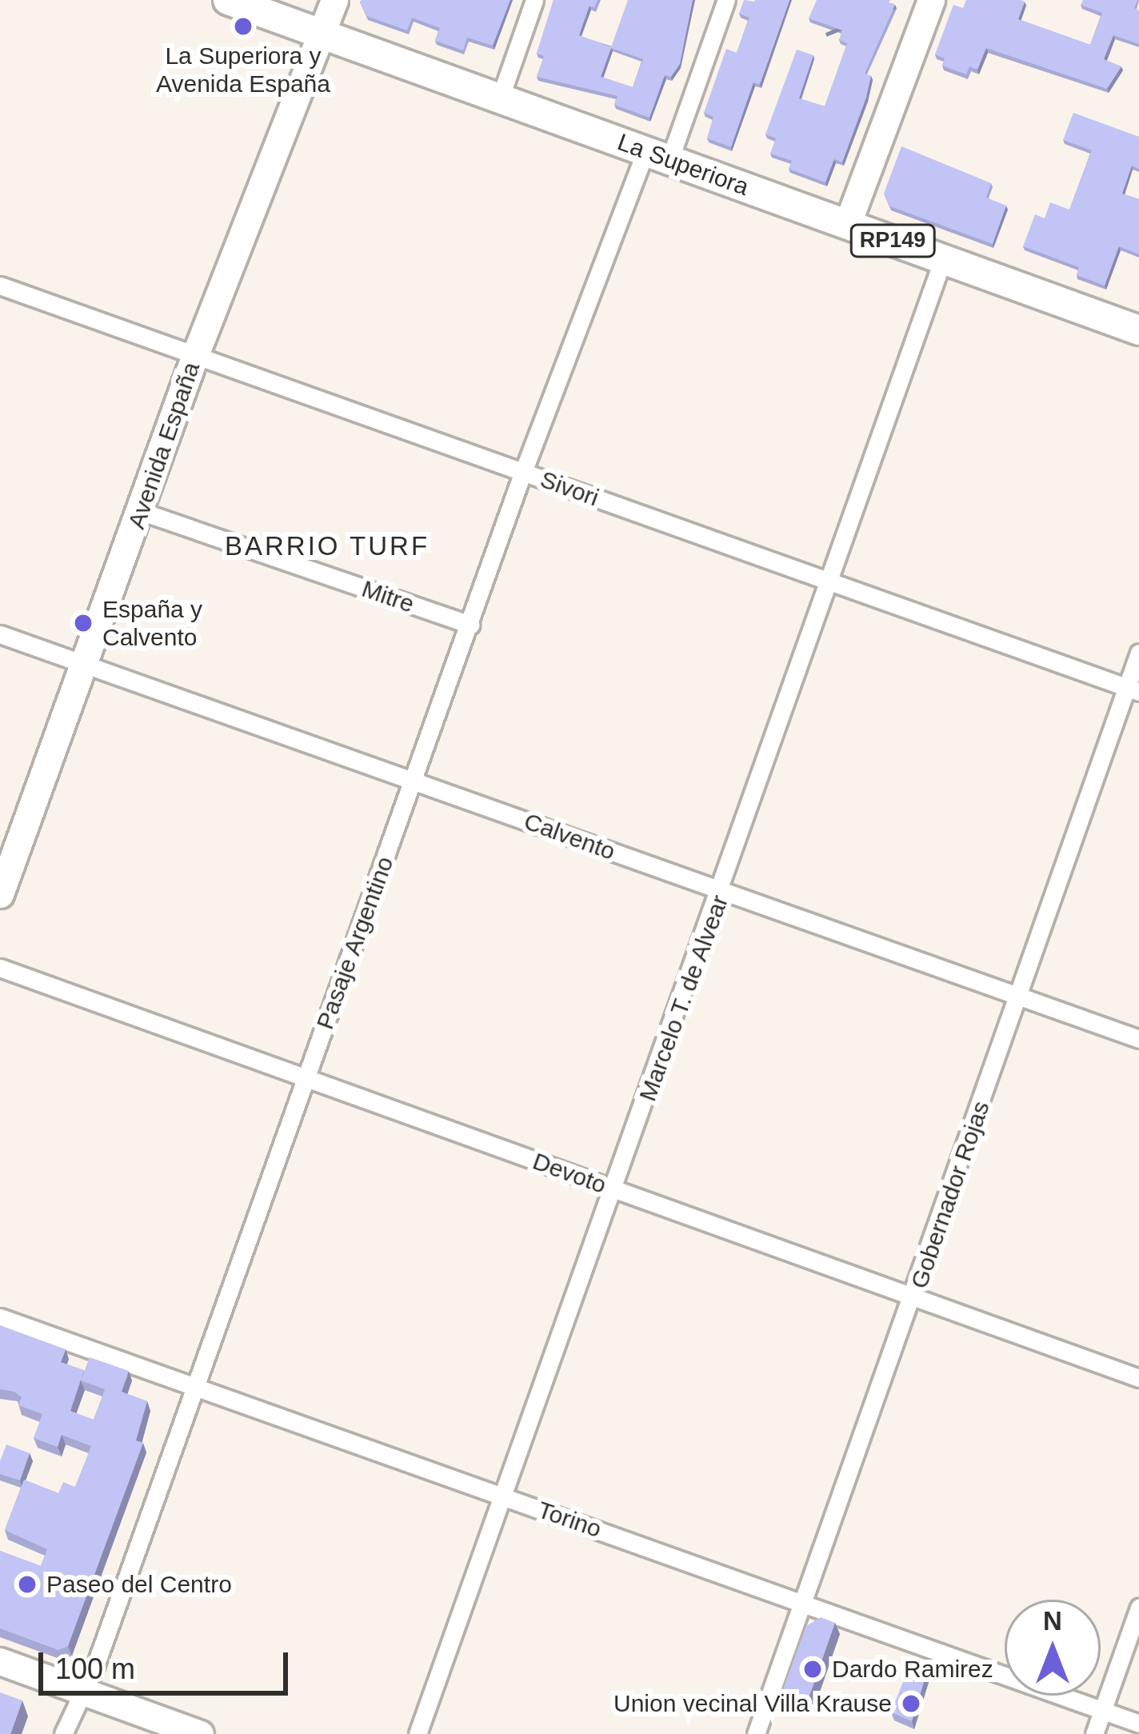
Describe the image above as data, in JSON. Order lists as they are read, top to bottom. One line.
{"streets":{"main road":["La Superiora","RP149"],"street":["Avenida España","Sivori","Mitre","Calvento","Pasaje Argentino","Marcelo T. de Alvear","Devoto","Gobernador Rojas","Torino"]},"crossings":[["La Superiora","Avenida España"],["La Superiora","Pasaje Argentino"],["La Superiora","Marcelo T. de Alvear"],["Avenida España","Sivori"],["Avenida España","Mitre"],["Avenida España","Calvento"],["Sivori","Pasaje Argentino"],["Sivori","Marcelo T. de Alvear"],["Sivori","Gobernador Rojas"],["Mitre","Pasaje Argentino"],["Calvento","Pasaje Argentino"],["Calvento","Marcelo T. de Alvear"],["Calvento","Gobernador Rojas"],["Pasaje Argentino","Devoto"],["Pasaje Argentino","Torino"],["Marcelo T. de Alvear","Devoto"],["Marcelo T. de Alvear","Torino"],["Devoto","Gobernador Rojas"],["Gobernador Rojas","Torino"]],"districts":["BARRIO TURF"],"places":["La Superiora y Avenida España","España y Calvento","Paseo del Centro","Dardo Ramirez","Union vecinal Villa Krause"],"scale_bar":"100 m","north":"top"}
